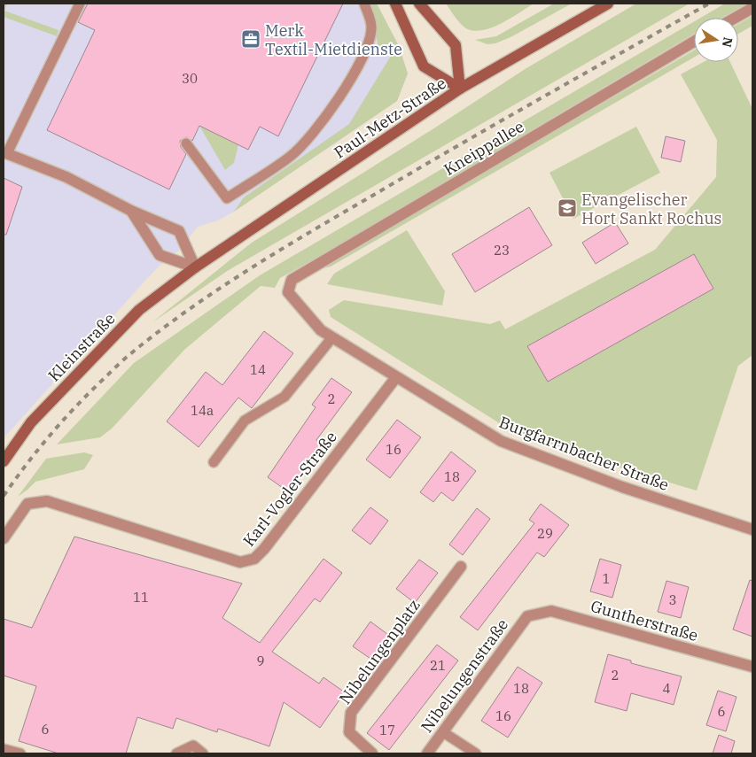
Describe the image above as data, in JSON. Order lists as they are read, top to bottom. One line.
{"streets":{"street":["Paul-Metz-Straße","Kneippallee","Kleinstraße","Burgfarrnbacher Straße","Karl-Vogler-Straße","Guntherstraße","Nibelungenplatz","Nibelungenstraße"]},"crossings":[["Paul-Metz-Straße","Kleinstraße"],["Kneippallee","Burgfarrnbacher Straße"],["Burgfarrnbacher Straße","Karl-Vogler-Straße"],["Guntherstraße","Nibelungenstraße"]],"places":{"office":["Merk Textil-Mietdienste"],"school or university":["Evangelischer Hort Sankt Rochus"]},"house_numbers":["30","23","14","2","14a","16","18","29","1","11","3","9","21","2","18","4","6","16","6","17"],"north":"right"}
